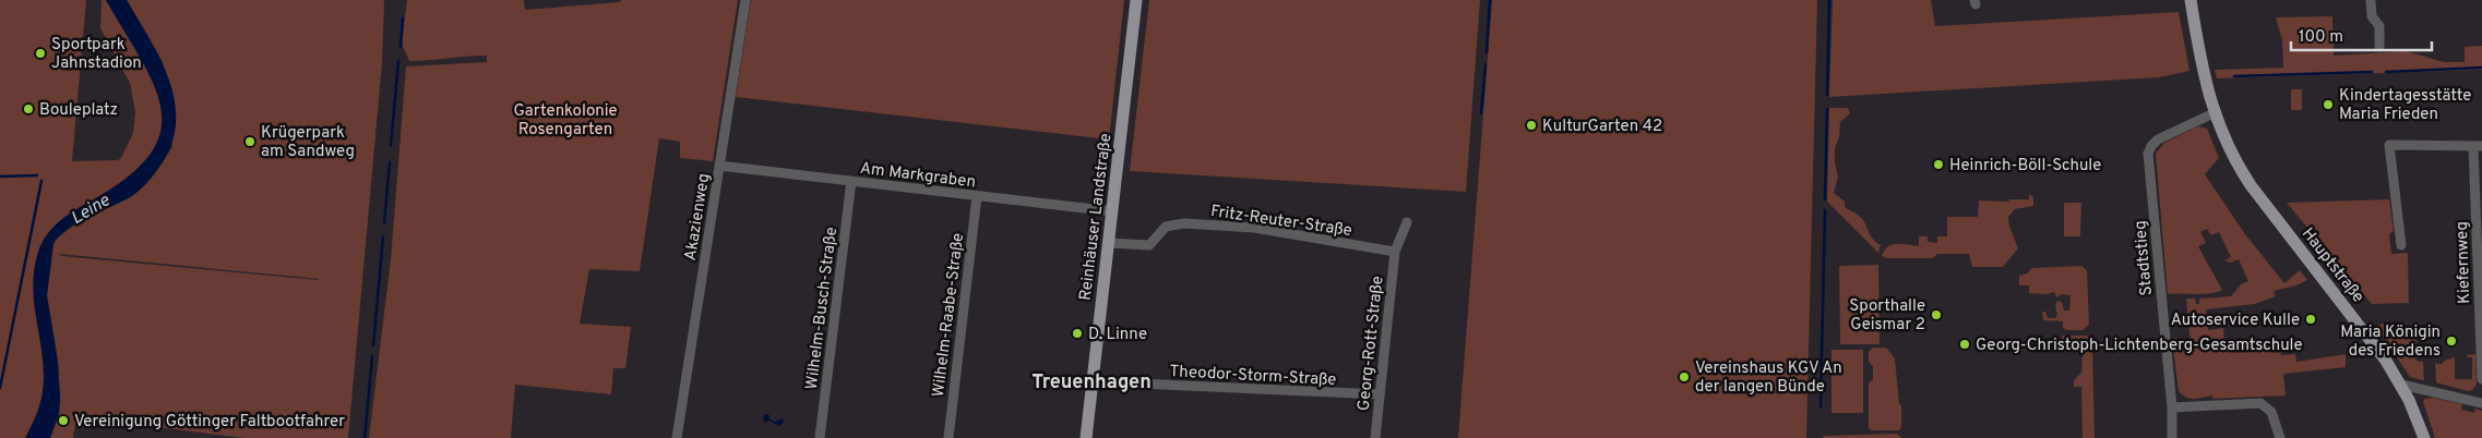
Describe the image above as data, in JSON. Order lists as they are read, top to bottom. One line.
{"streets":{"main road":["Reinhäuser Landstraße","Hauptstraße"],"street":["Am Markgraben","Akazienweg","Fritz-Reuter-Straße","Stadtstieg","Kiefernweg","Wilhelm-Busch-Straße","Wilhelm-Raabe-Straße","Georg-Rott-Straße","Theodor-Storm-Straße"]},"crossings":[["Am Markgraben","Akazienweg"],["Am Markgraben","Reinhäuser Landstraße"],["Am Markgraben","Wilhelm-Busch-Straße"],["Am Markgraben","Wilhelm-Raabe-Straße"],["Reinhäuser Landstraße","Fritz-Reuter-Straße"],["Reinhäuser Landstraße","Theodor-Storm-Straße"],["Fritz-Reuter-Straße","Georg-Rott-Straße"],["Stadtstieg","Hauptstraße"],["Georg-Rott-Straße","Theodor-Storm-Straße"]],"districts":["Treuenhagen"],"water":["Leine"],"parks":["Gartenkolonie Rosengarten"],"places":["Sportpark Jahnstadion","Kindertagesstätte Maria Frieden","Bouleplatz","KulturGarten 42","Krügerpark am Sandweg","Heinrich-Böll-Schule","Sporthalle Geismar 2","Autoservice Kulle","D. Linne","Maria Königin des Friedens","Georg-Christoph-Lichtenberg-Gesamtschule","Vereinshaus KGV An der langen Bünde","Vereinigung Göttinger Faltbootfahrer"],"scale_bar":"100 m"}
